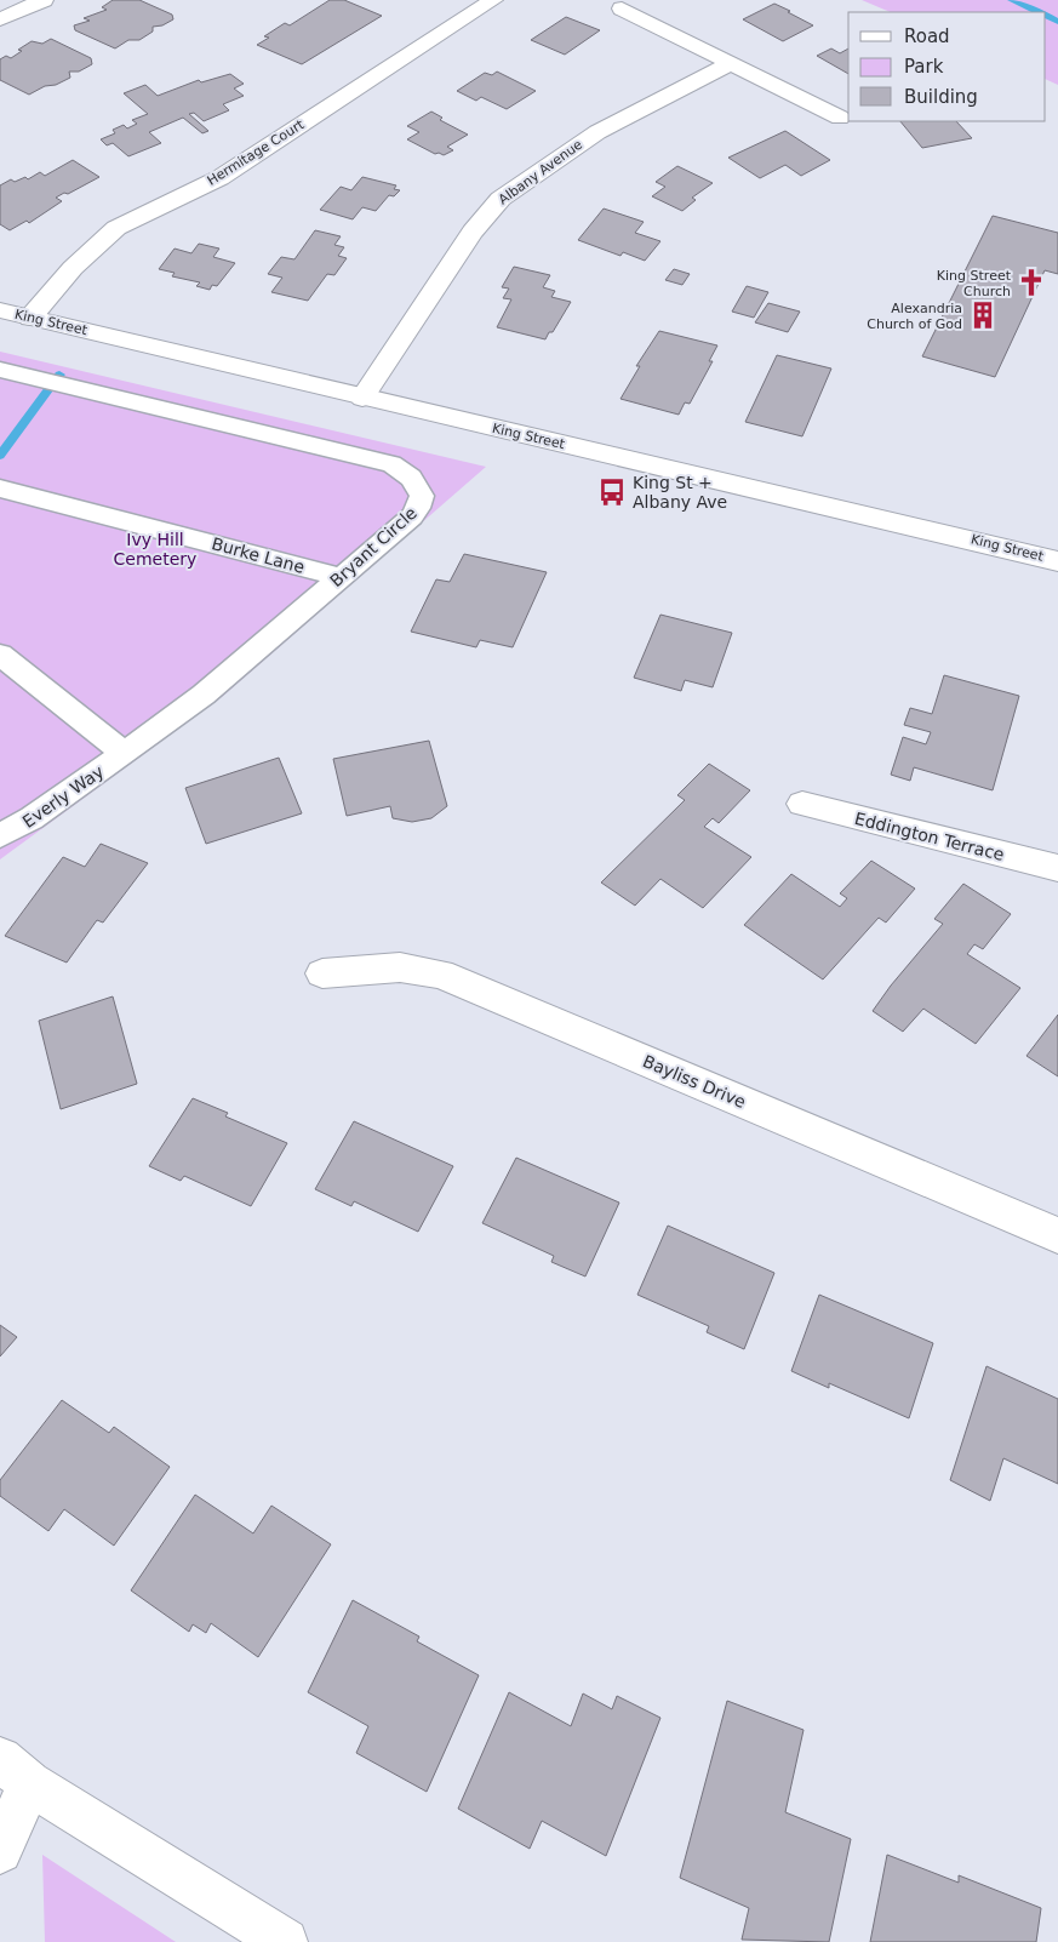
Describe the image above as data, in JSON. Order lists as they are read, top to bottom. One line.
{"streets":{"street":["Hermitage Court","Albany Avenue","King Street","Eddington Terrace","Bayliss Drive"],"lane":["Bryant Circle","Burke Lane","Everly Way"]},"crossings":[["Hermitage Court","King Street"],["Albany Avenue","King Street"],["Bryant Circle","Burke Lane"],["Bryant Circle","Everly Way"]],"parks":["Ivy Hill Cemetery"],"places":{"church":["King Street Church"],"building":["Alexandria Church of God"],"bus stop":["King St + Albany Ave"]},"legend":["Road","Park","Building"]}
